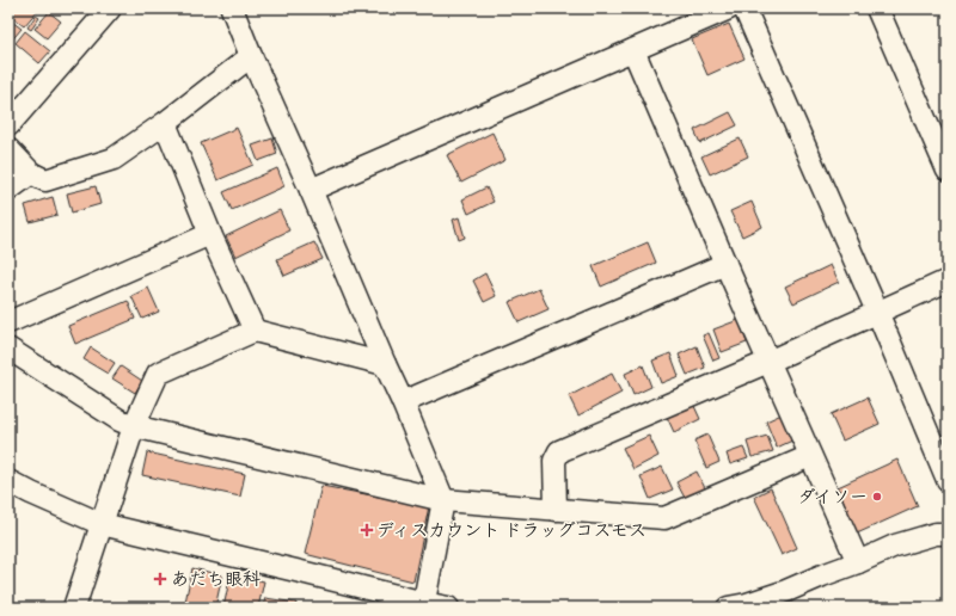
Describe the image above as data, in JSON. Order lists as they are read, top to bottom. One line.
{"places":{"other":["ダイソー"],"health":["ディスカウント ドラッグコスモス","あだち眼科"]}}
